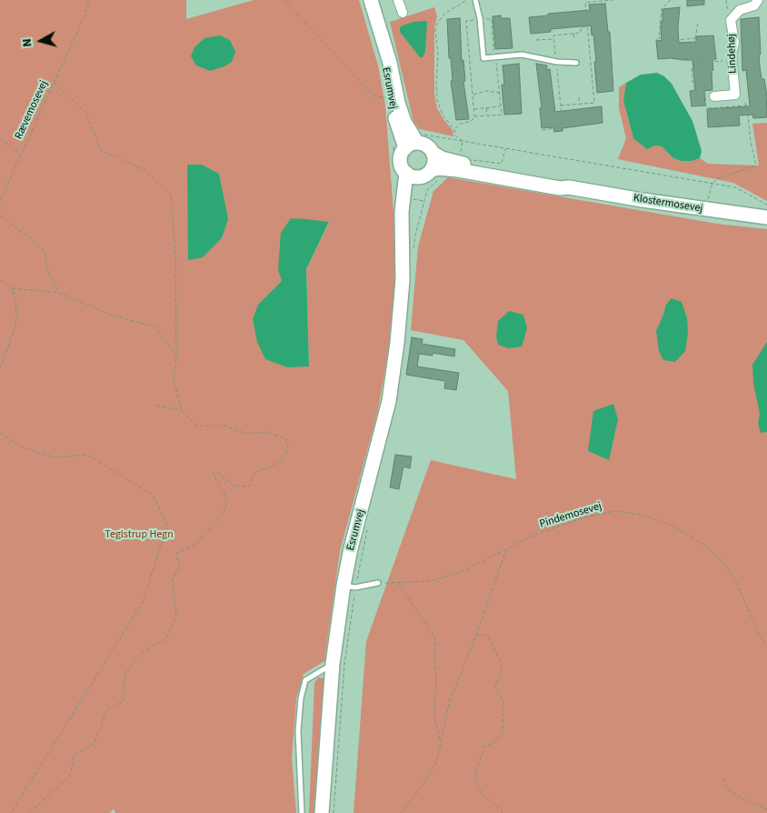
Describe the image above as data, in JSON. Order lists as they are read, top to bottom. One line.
{"streets":{"main road":["Esrumvej","Klostermosevej"],"street":["Lindehøj"],"path":["Rævemosevej","Pindemosevej"]},"crossings":[["Esrumvej","Klostermosevej"]],"parks":["Teglstrup Hegn"],"north":"left"}
